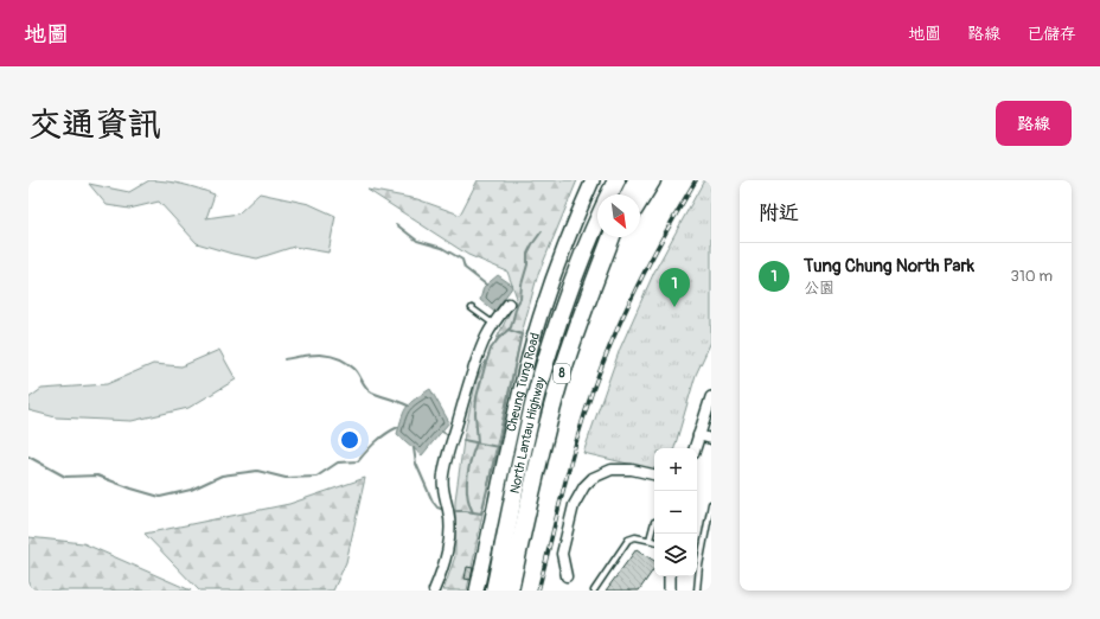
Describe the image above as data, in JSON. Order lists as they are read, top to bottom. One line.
{"streets":{"highway":["8","North Lantau Highway"],"main road":["Cheung Tung Road"]},"north":"bottom right","page":{"header":"地圖","nav":["地圖","路線","已儲存"],"title":"交通資訊","buttons":"路線","heading":"附近","list":[{"mark":"1","name":"Tung Chung North Park","note":"公園","value":"310 m"}],"pins":"1","map_buttons":["+","−"]}}
